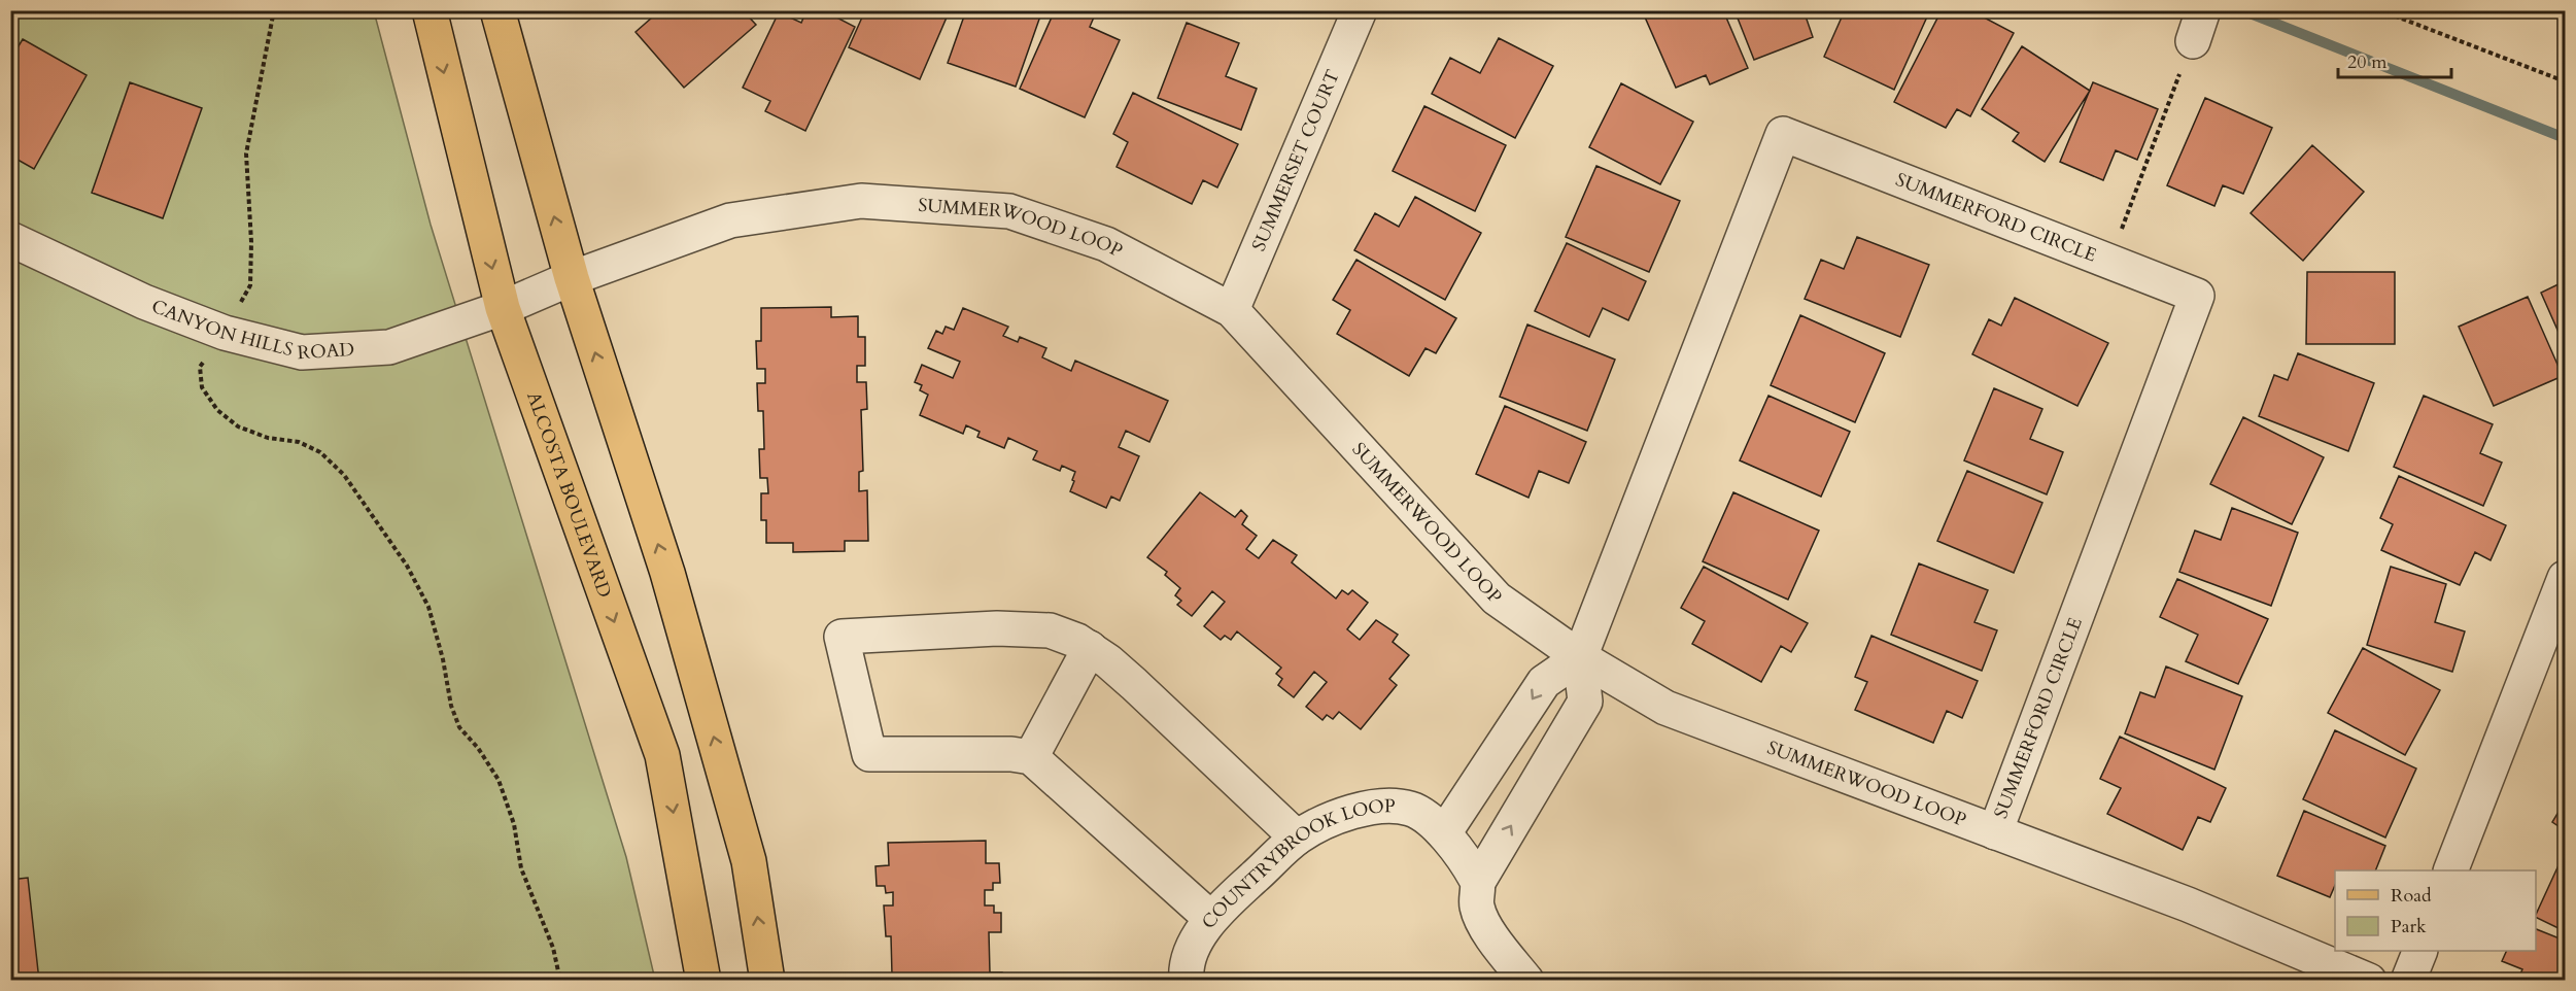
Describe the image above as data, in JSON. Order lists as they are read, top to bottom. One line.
{"streets":{"main road":["ALCOSTA BOULEVARD"],"street":["SUMMERSET COURT","SUMMERFORD CIRCLE","SUMMERWOOD LOOP","CANYON HILLS ROAD","COUNTRYBROOK LOOP"]},"crossings":[["SUMMERSET COURT","SUMMERWOOD LOOP"],["SUMMERFORD CIRCLE","SUMMERWOOD LOOP"],["SUMMERWOOD LOOP","CANYON HILLS ROAD"],["SUMMERWOOD LOOP","ALCOSTA BOULEVARD"],["CANYON HILLS ROAD","ALCOSTA BOULEVARD"]],"legend":["Road","Park"],"scale_bar":"20 m"}
